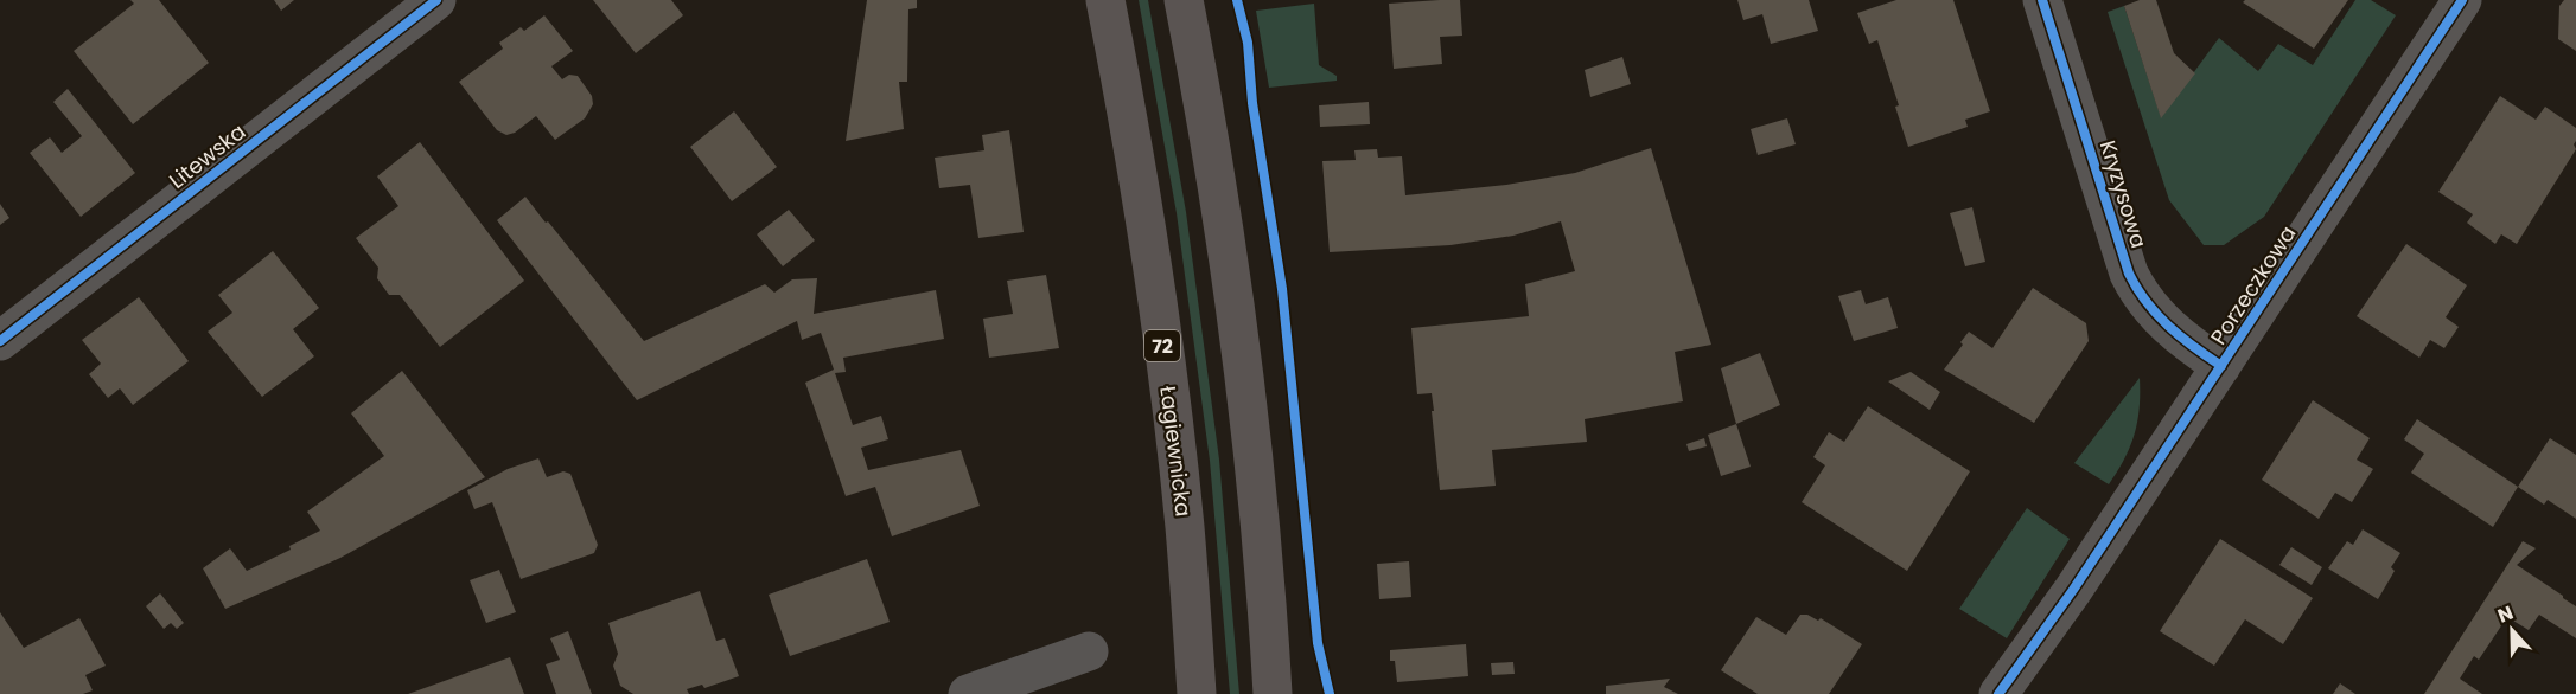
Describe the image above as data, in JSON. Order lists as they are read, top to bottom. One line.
{"streets":{"main road":["72","Łagiewnicka"],"street":["Litewska","Kryzysowa","Porzeczkowa"]},"crossings":[["Kryzysowa","Porzeczkowa"]],"north":"top"}
